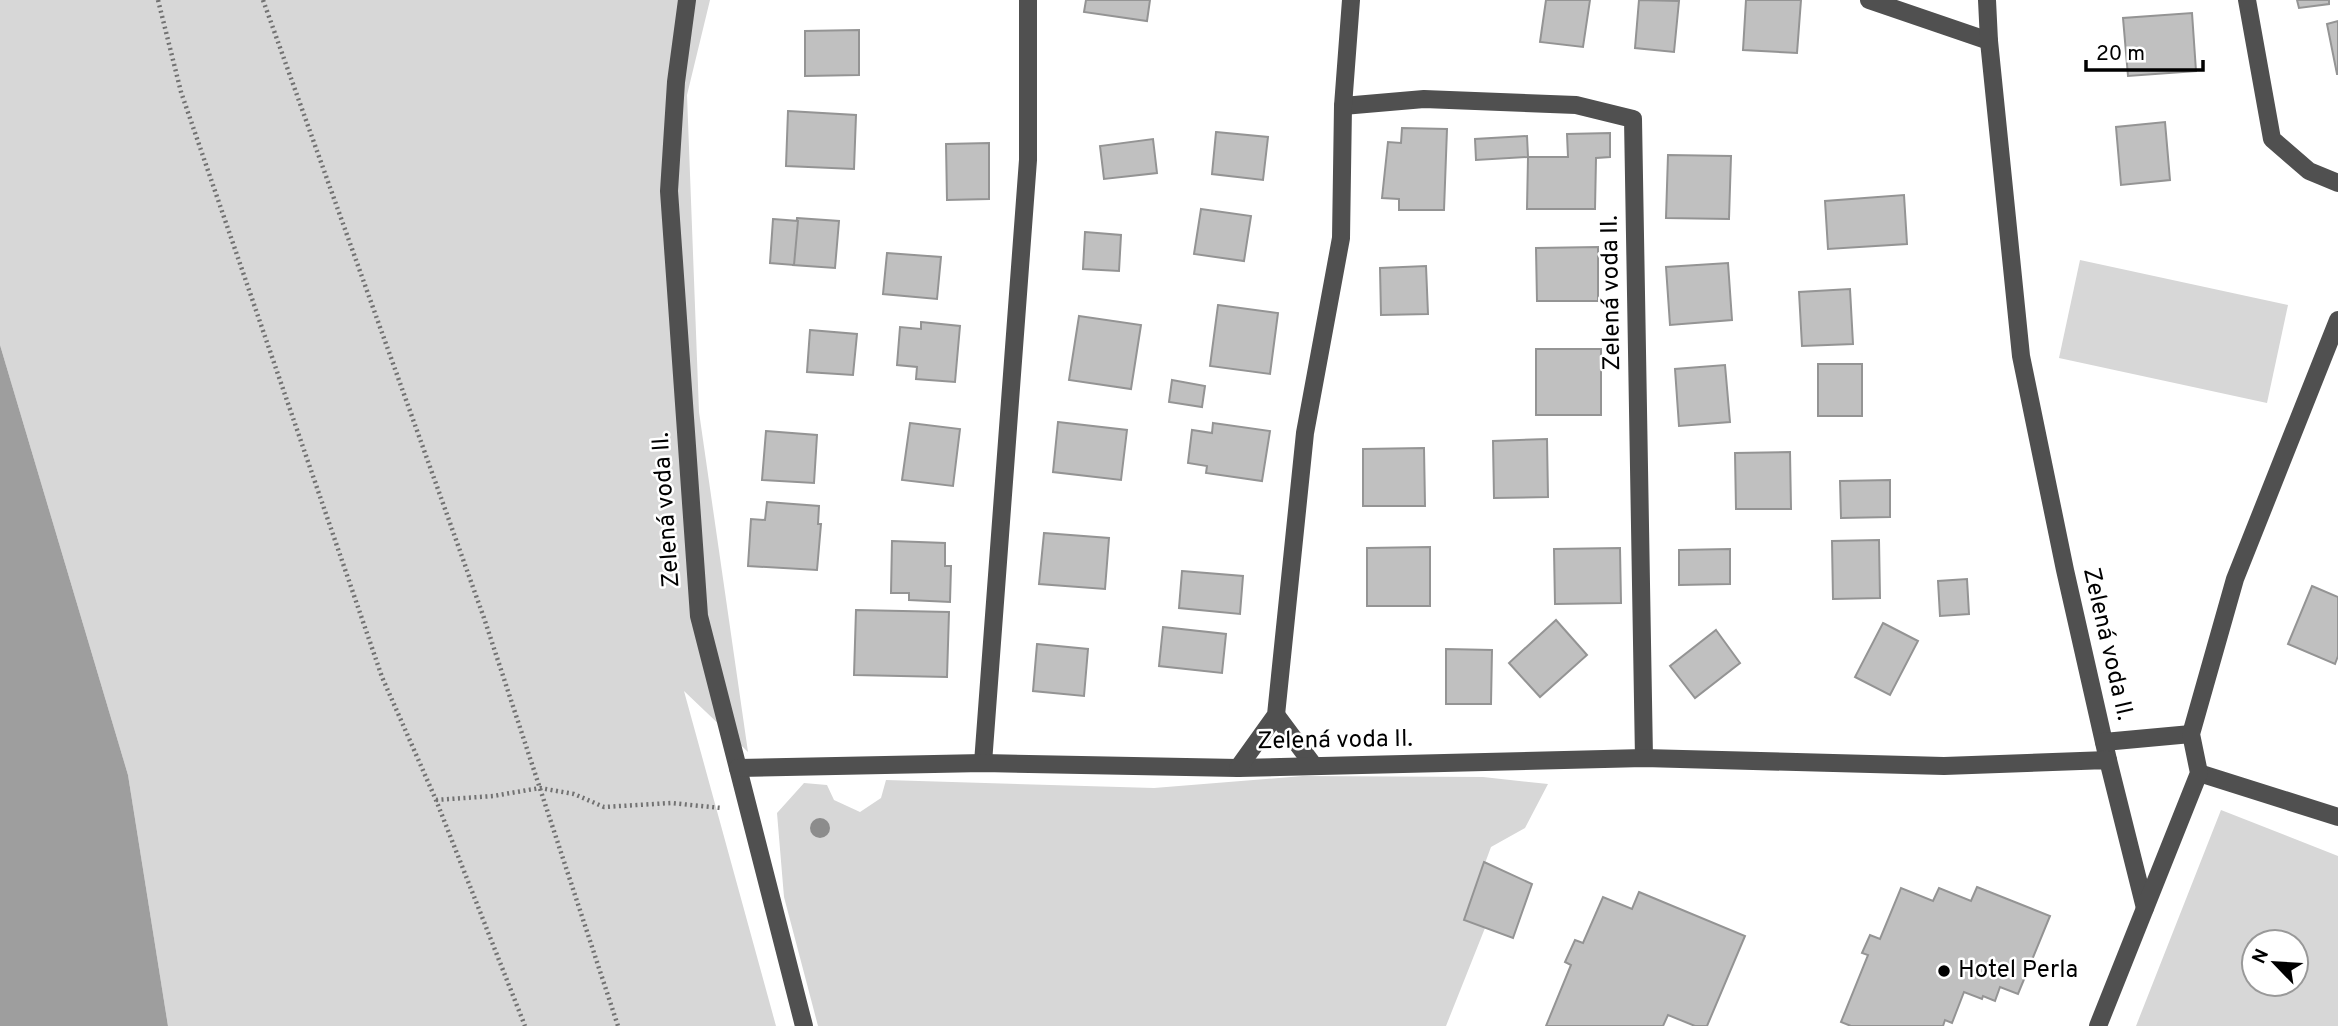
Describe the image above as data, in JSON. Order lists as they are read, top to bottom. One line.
{"streets":{"street":["Zelená voda II."]},"places":["Hotel Perla"],"scale_bar":"20 m","north":"top left"}
